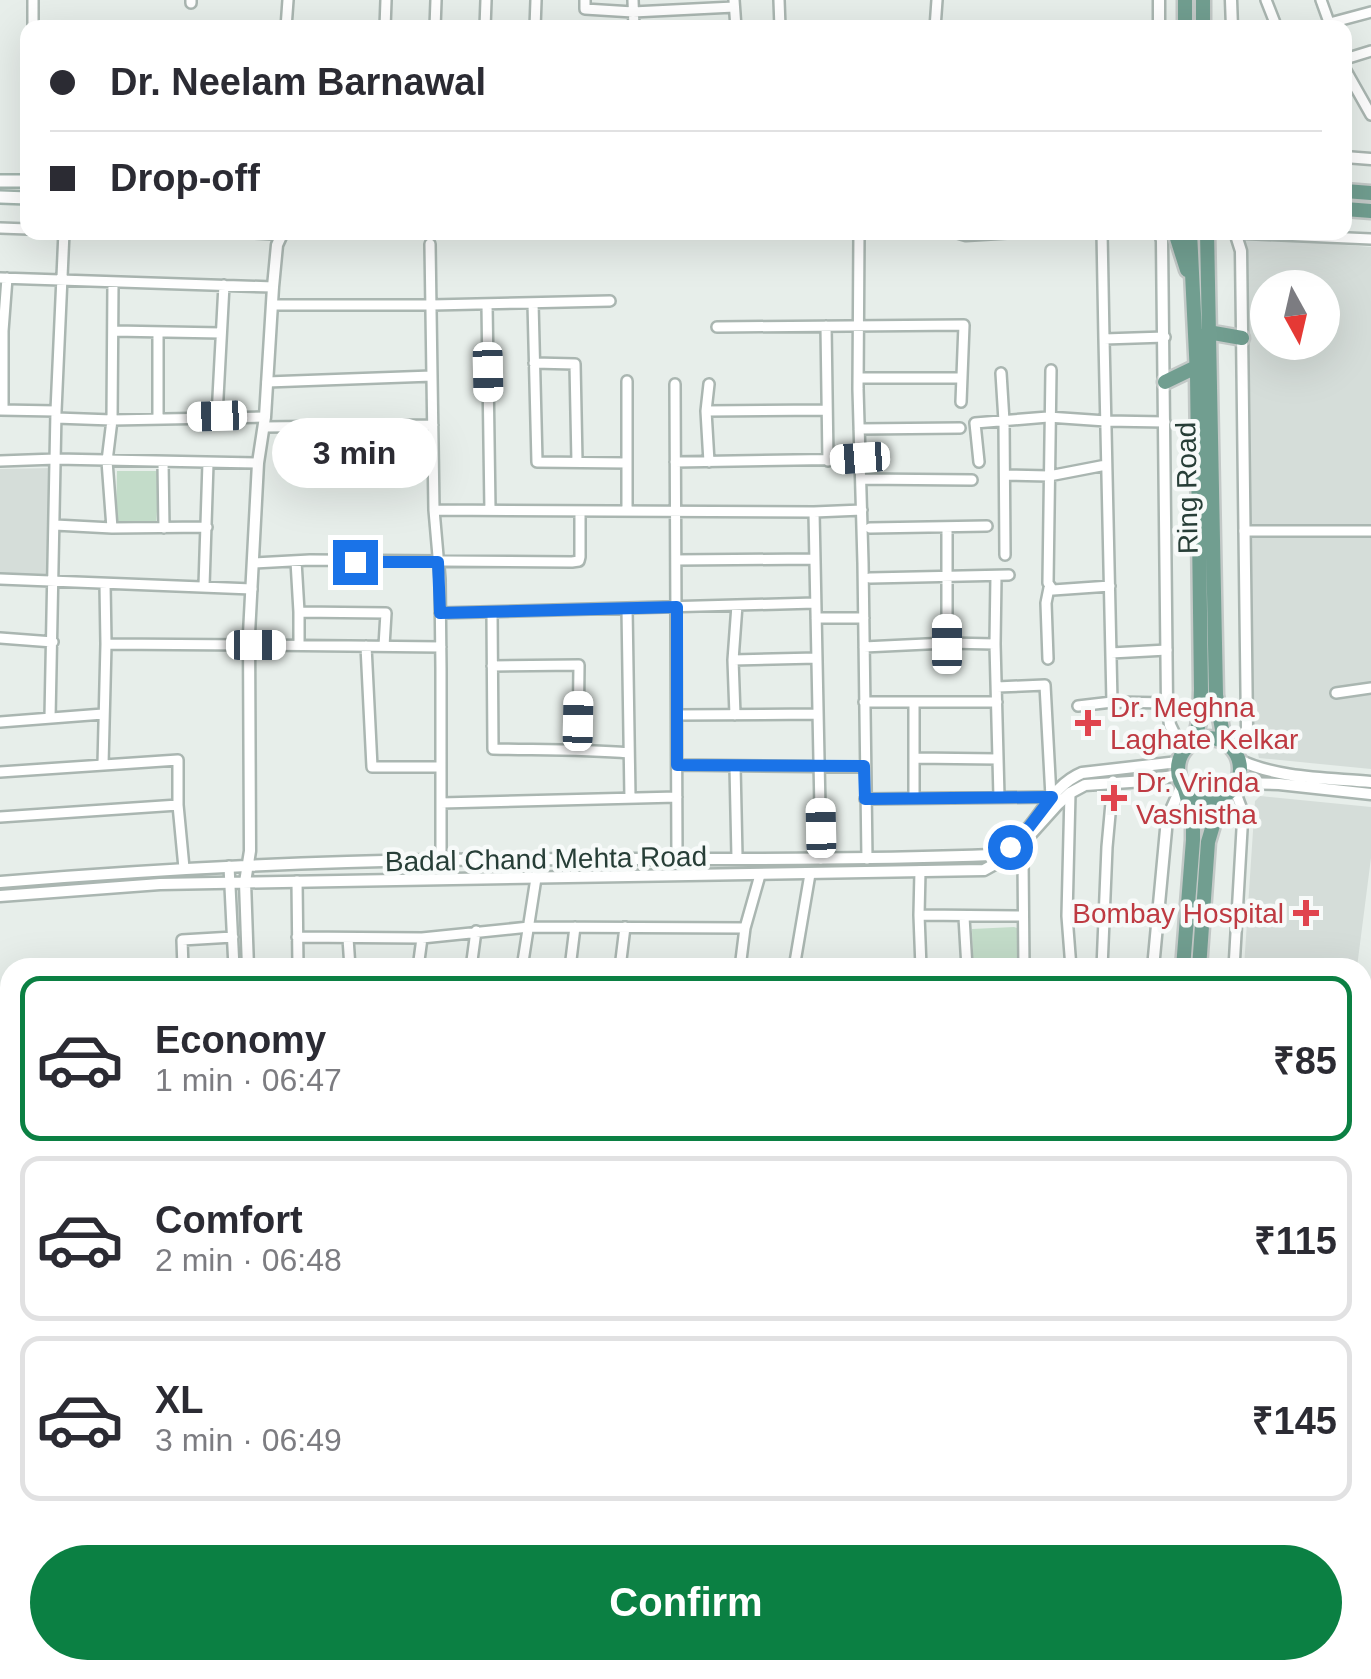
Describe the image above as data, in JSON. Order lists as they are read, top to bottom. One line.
{"streets":{"main road":["Ring Road"],"street":["Badal Chand Mehta Road"]},"places":{"health":["Dr. Meghna Laghate Kelkar","Dr. Vrinda Vashistha","Bombay Hospital"]},"north":"bottom","page":{"banner":["Dr. Neelam Barnawal","Drop-off"],"bubble":"3 min","list":[{"name":"Economy","note":"1 min · 06:47","value":"₹85"},{"name":"Comfort","note":"2 min · 06:48","value":"₹115"},{"name":"XL","note":"3 min · 06:49","value":"₹145"}],"buttons":"Confirm"}}
